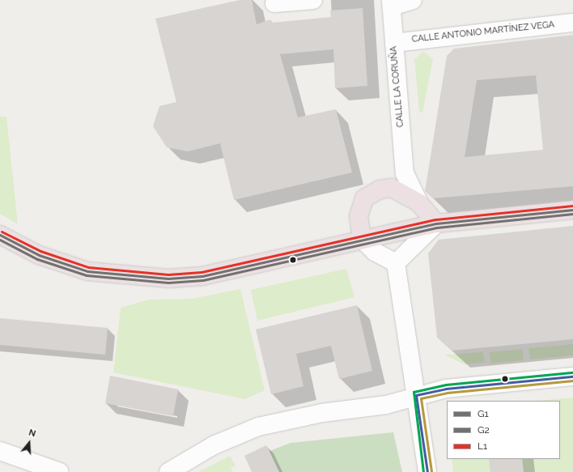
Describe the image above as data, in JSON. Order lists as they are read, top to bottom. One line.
{"streets":{"street":["CALLE ANTONIO MARTÍNEZ VEGA","CALLE LA CORUÑA"]},"crossings":[["CALLE ANTONIO MARTÍNEZ VEGA","CALLE LA CORUÑA"]],"lines":["transit line L1","transit line G1","transit line G2"],"legend":["G1","G2","L1"],"north":"top"}
